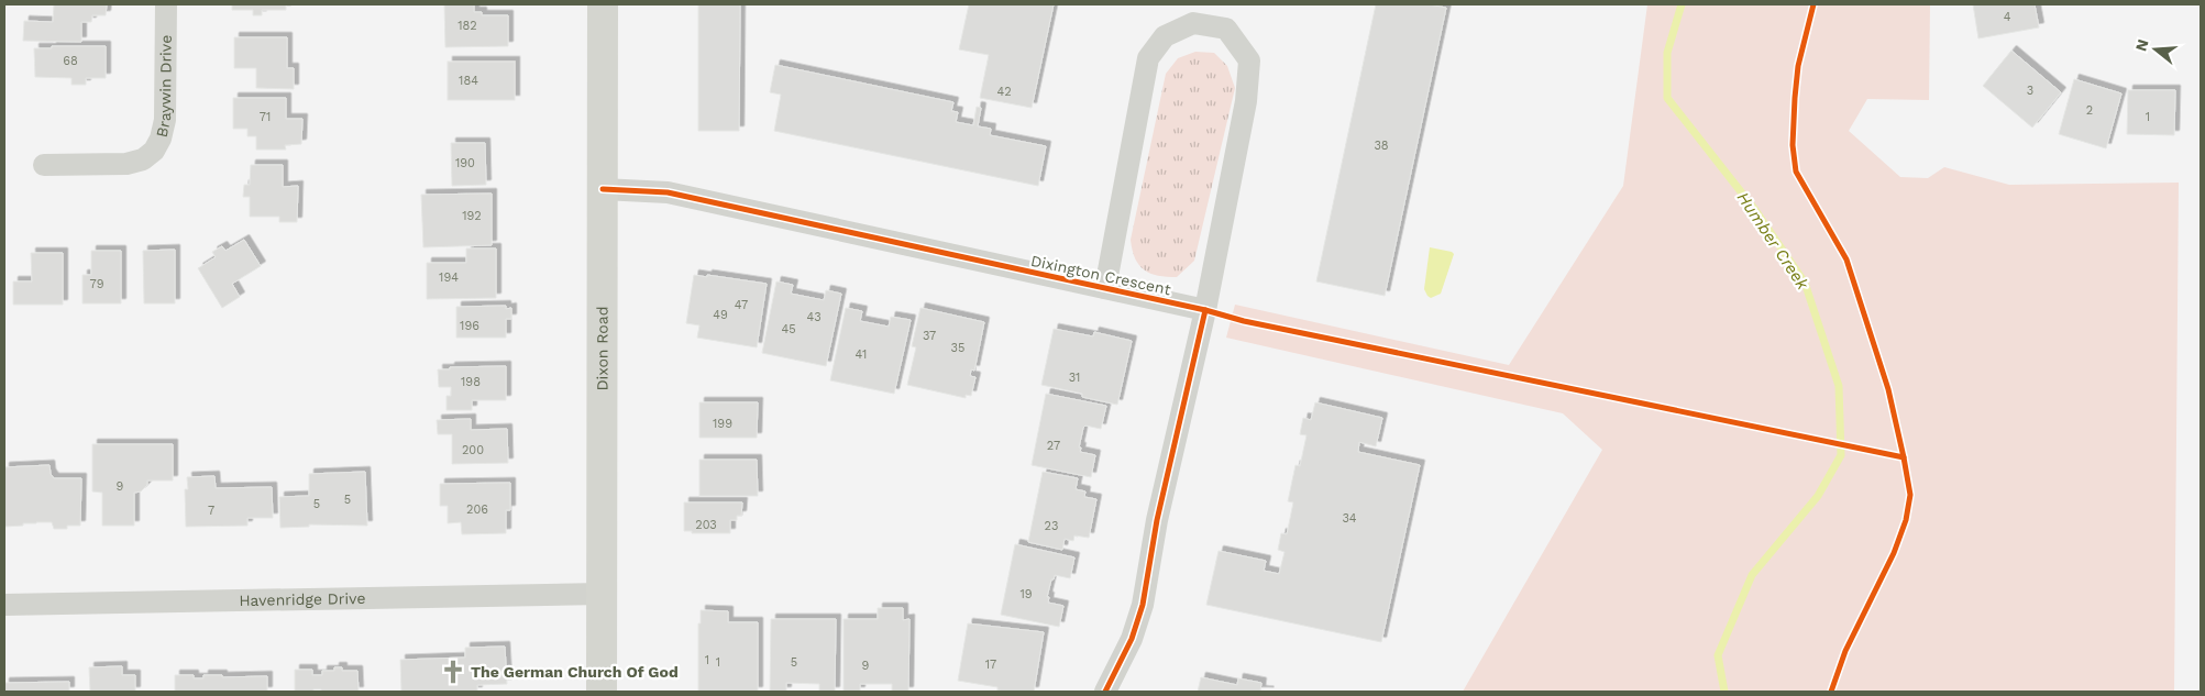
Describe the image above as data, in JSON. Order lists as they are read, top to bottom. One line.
{"streets":{"main road":["Dixon Road"],"street":["Braywin Drive","Dixington Crescent","Havenridge Drive"]},"crossings":[["Dixington Crescent","Dixon Road"],["Dixon Road","Havenridge Drive"]],"water":["Humber Creek"],"places":{"church":["The German Church Of God"]},"house_numbers":["4","182","68","184","3","42","2","71","1","38","190","192","194","79","47","49","43","196","45","37","35","41","31","198","199","27","200","9","5","5","206","7","34","203","23","19","1","1","5","17","9"],"north":"left"}
